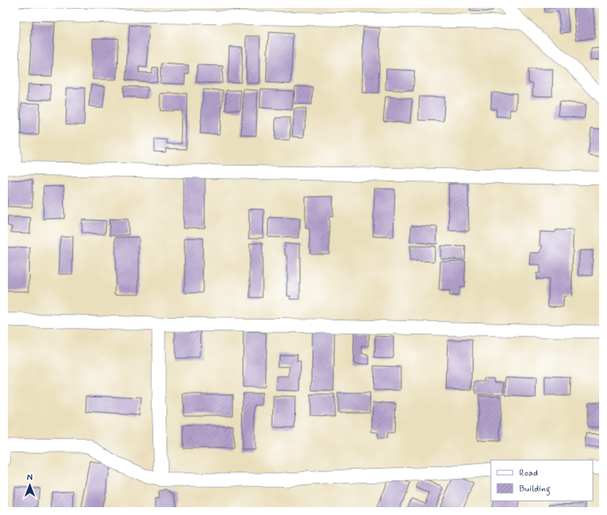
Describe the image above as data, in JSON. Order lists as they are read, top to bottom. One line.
{"legend":["Road","Building"],"north":"top"}
